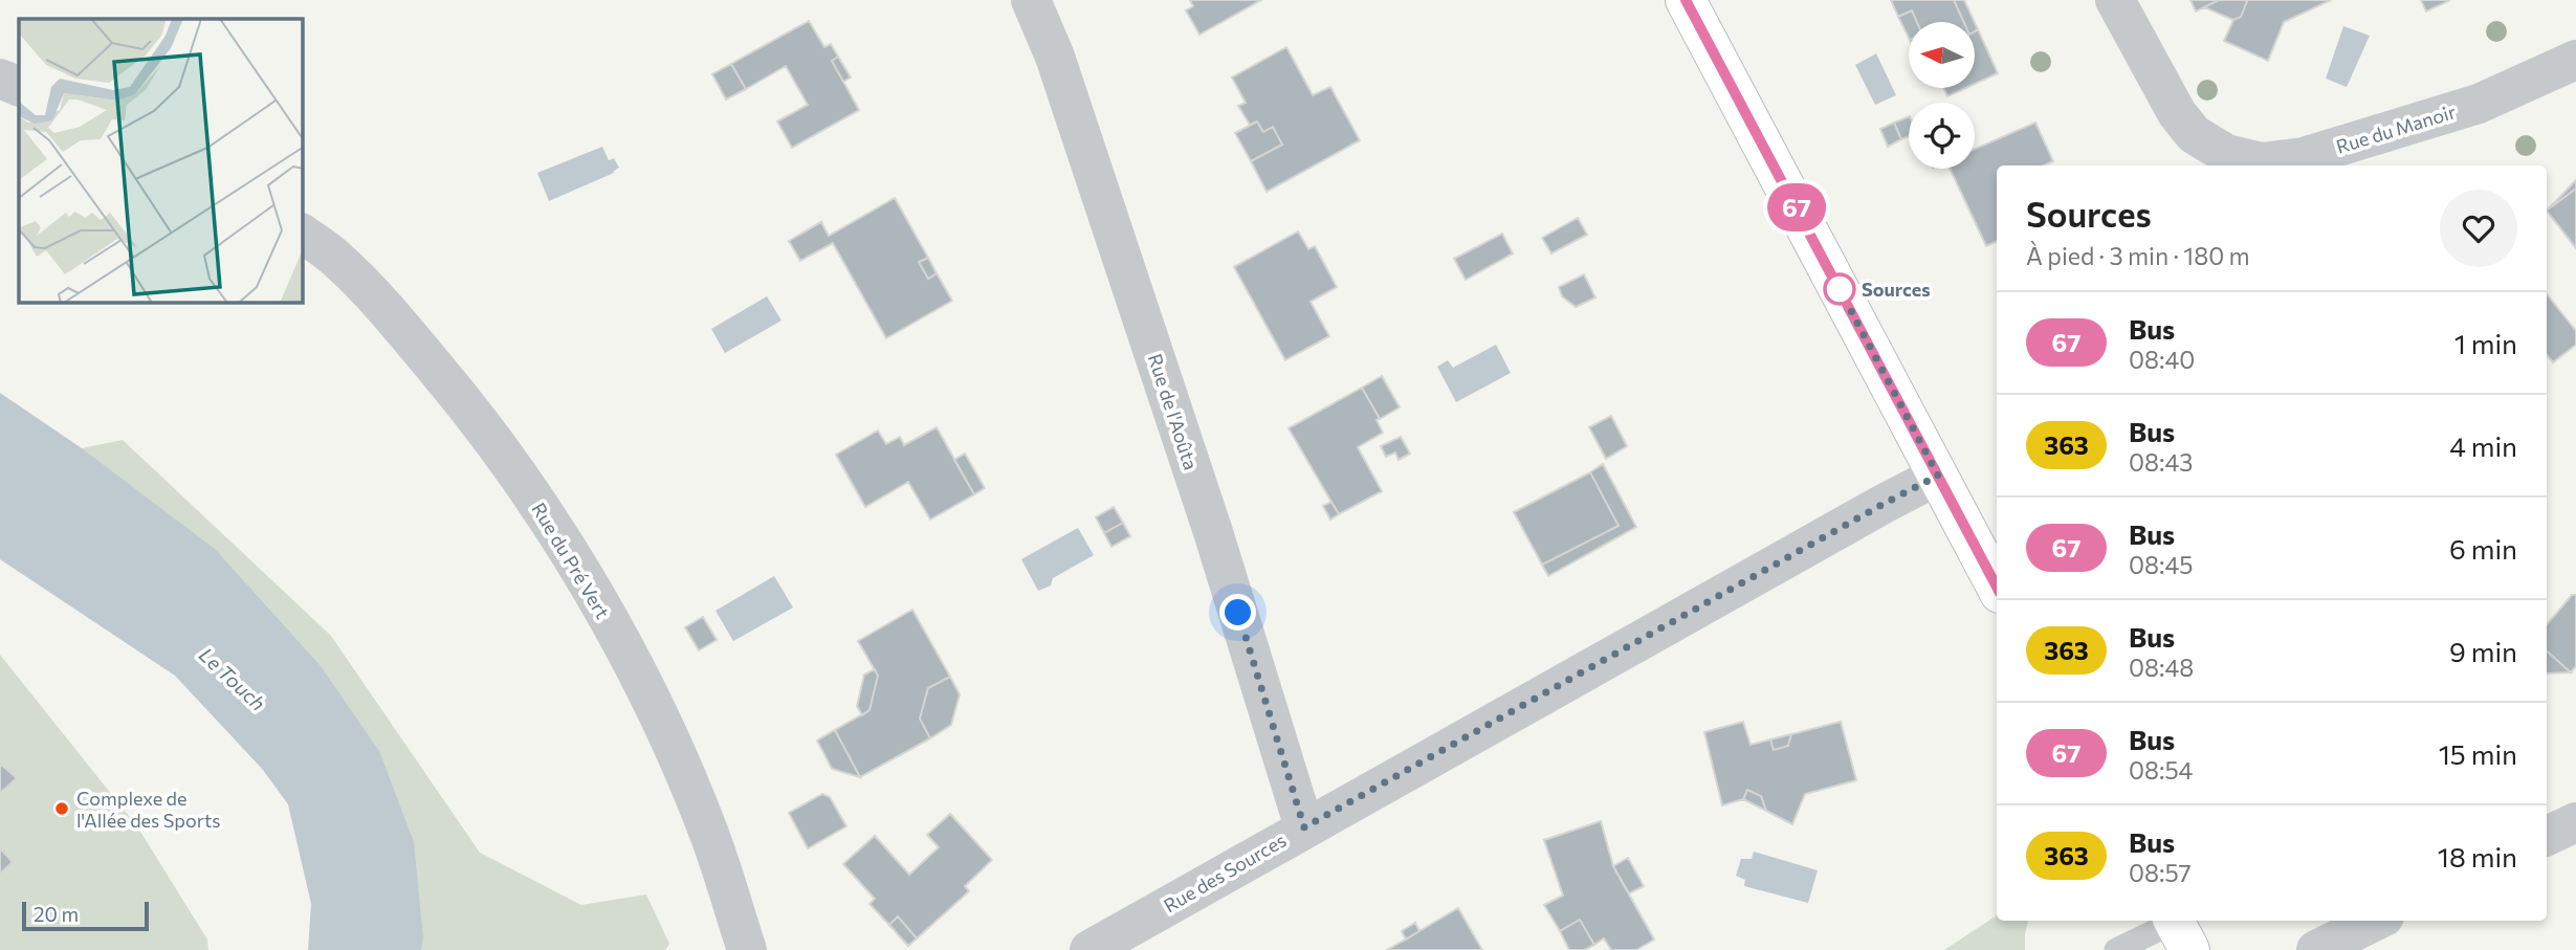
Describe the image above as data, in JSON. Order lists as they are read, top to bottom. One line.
{"streets":{"street":["Rue du Manoir","Rue de l'Aoûta","Rue du Pré Vert","Rue des Sources"]},"crossings":[["Rue de l'Aoûta","Rue des Sources"]],"water":["Le Touch"],"places":["Sources","Complexe de l'Allée des Sports"],"lines":["bus line 67"],"scale_bar":"20 m","north":"left","page":{"on_map":"67","heading":["Sources","À pied · 3 min · 180 m"],"list":[{"mark":"67","name":"Bus","note":"08:40","value":"1 min"},{"mark":"363","name":"Bus","note":"08:43","value":"4 min"},{"mark":"67","name":"Bus","note":"08:45","value":"6 min"},{"mark":"363","name":"Bus","note":"08:48","value":"9 min"},{"mark":"67","name":"Bus","note":"08:54","value":"15 min"},{"mark":"363","name":"Bus","note":"08:57","value":"18 min"}],"scale":"20 m"}}
